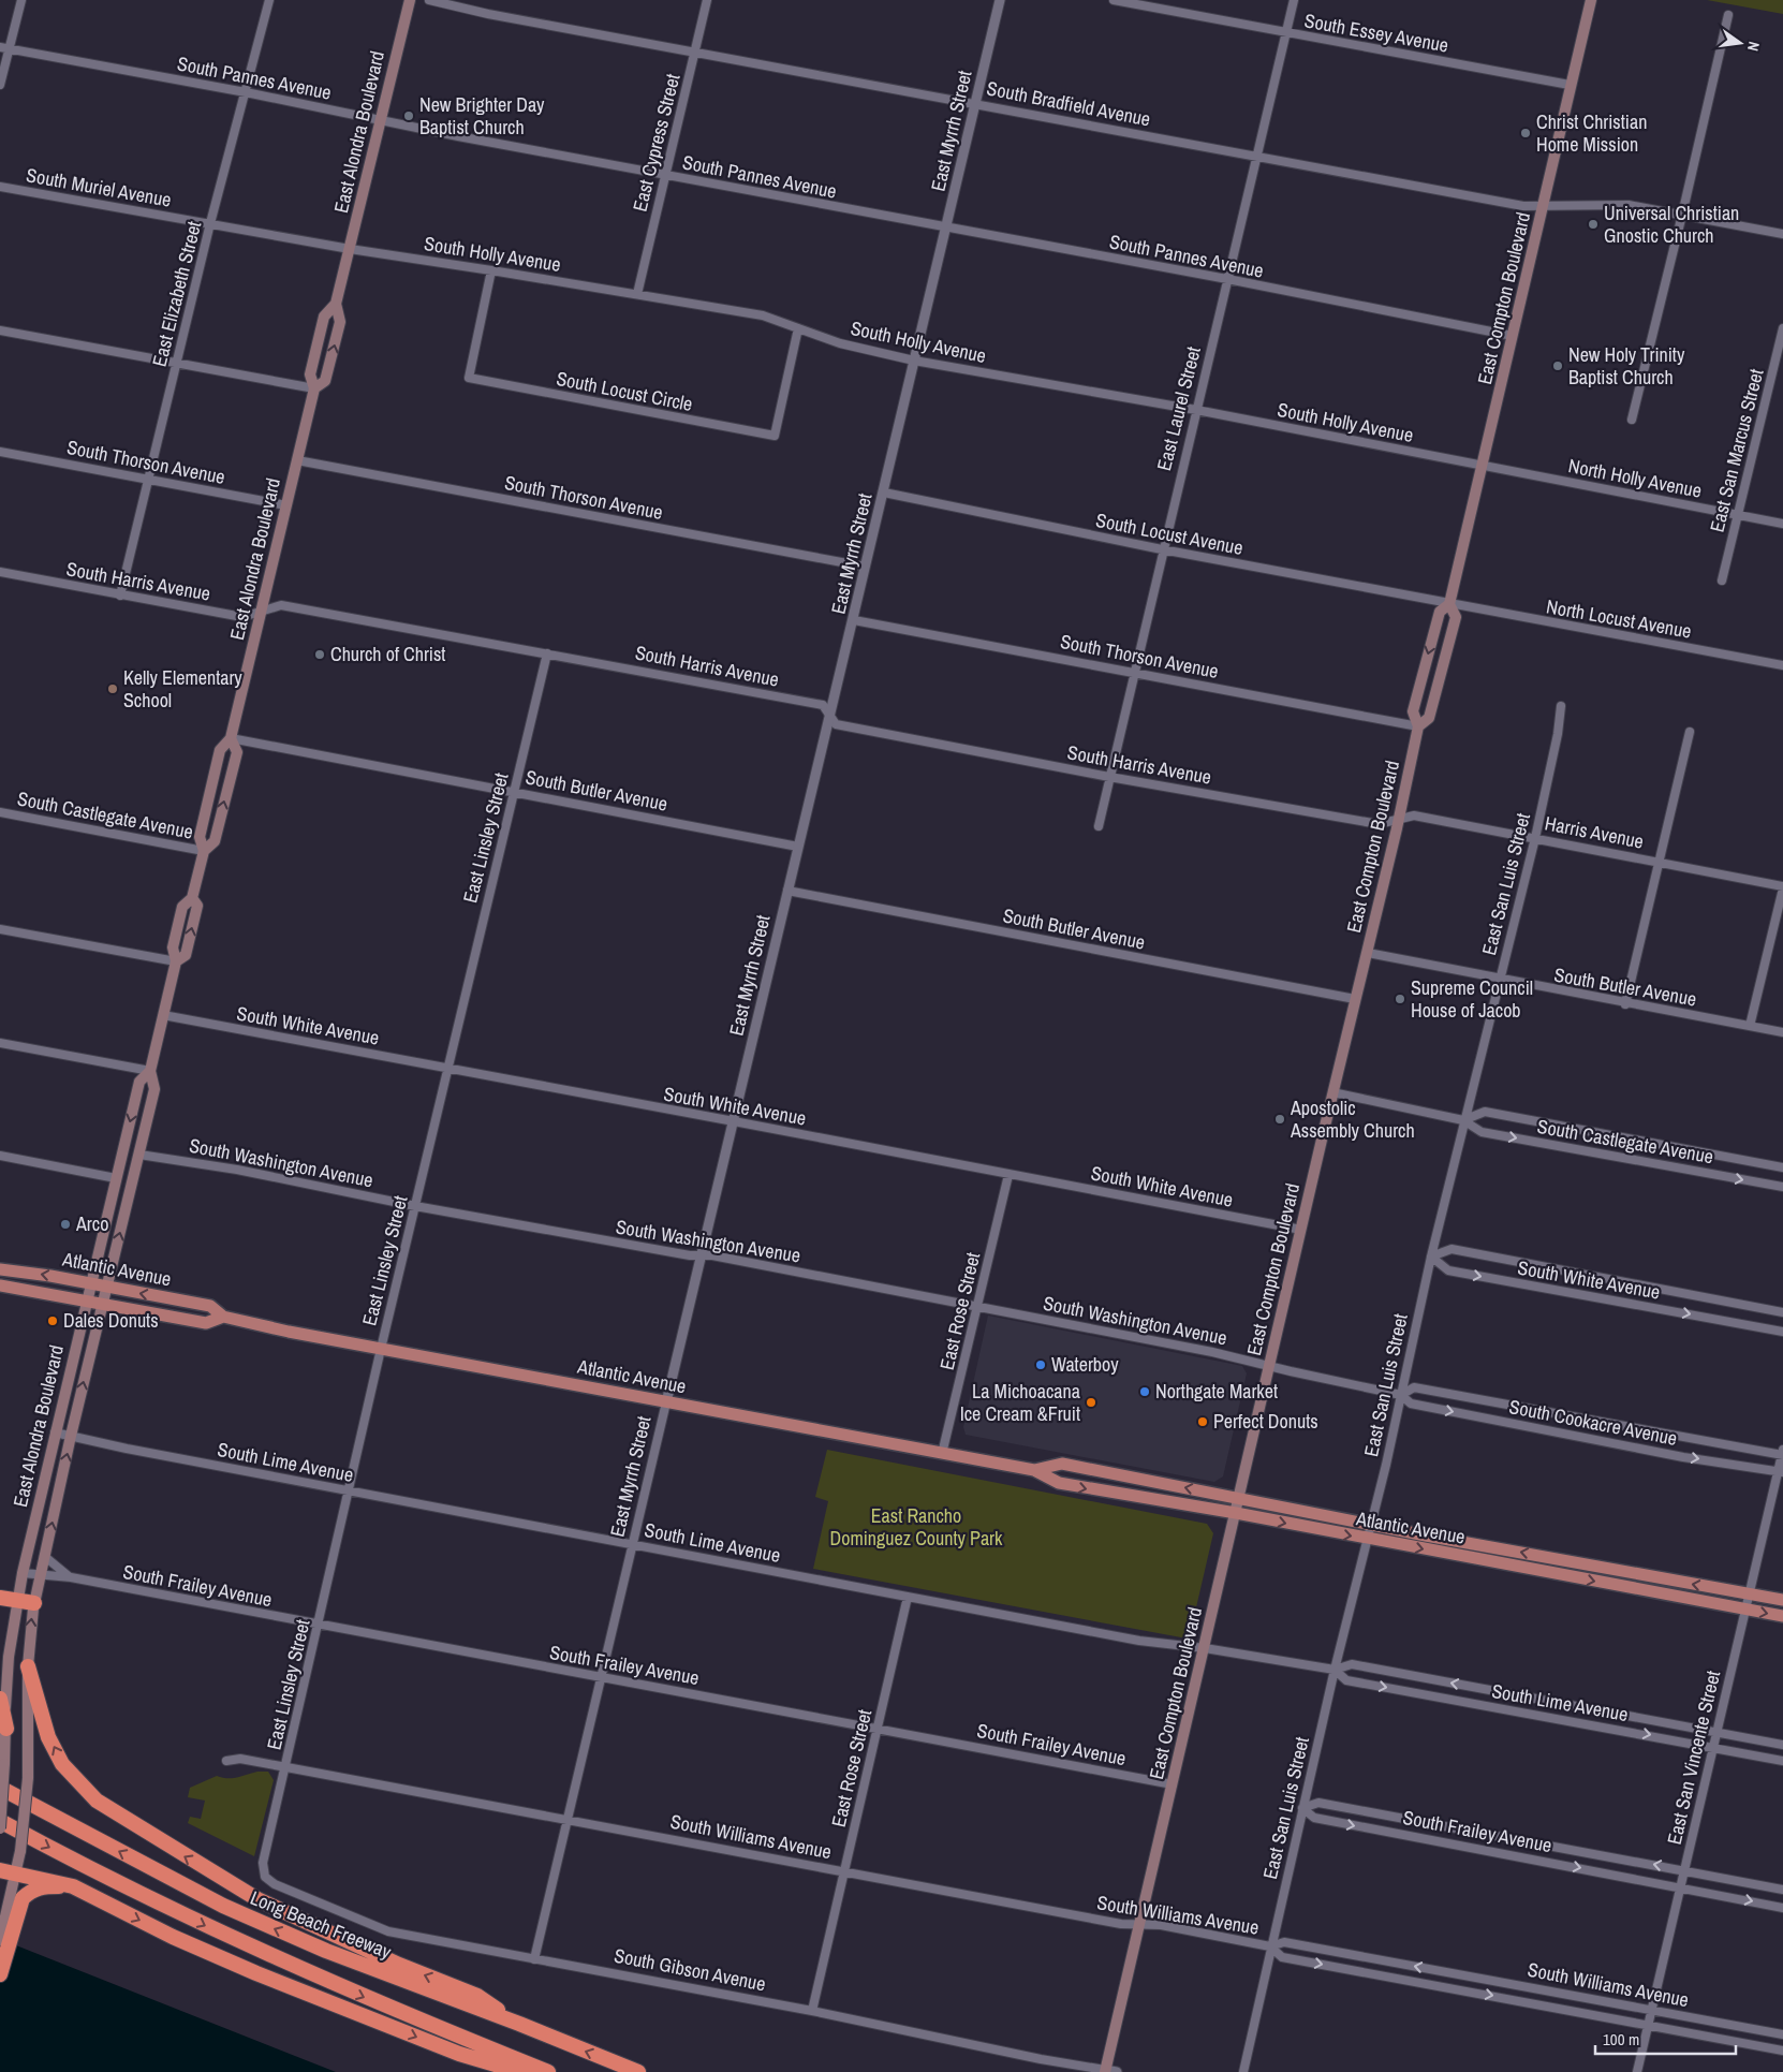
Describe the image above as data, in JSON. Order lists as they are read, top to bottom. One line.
{"streets":{"highway":["Long Beach Freeway"],"main road":["East Alondra Boulevard","East Compton Boulevard","Atlantic Avenue"],"street":["South Essey Avenue","South Pannes Avenue","South Bradfield Avenue","East Myrrh Street","East Cypress Street","South Muriel Avenue","South Holly Avenue","East Elizabeth Street","South Locust Circle","East Laurel Street","East San Marcus Street","South Thorson Avenue","North Holly Avenue","South Locust Avenue","South Harris Avenue","North Locust Avenue","South Butler Avenue","South Castlegate Avenue","Harris Avenue","East Linsley Street","East San Luis Street","South White Avenue","South Washington Avenue","East Rose Street","South Cookacre Avenue","South Lime Avenue","South Frailey Avenue","East San Vincente Street","South Williams Avenue","South Gibson Avenue"]},"crossings":[["South Essey Avenue","East Compton Boulevard"],["South Essey Avenue","East Laurel Street"],["South Pannes Avenue","East Myrrh Street"],["South Pannes Avenue","East Alondra Boulevard"],["South Pannes Avenue","East Cypress Street"],["South Pannes Avenue","East Elizabeth Street"],["South Pannes Avenue","East Compton Boulevard"],["South Pannes Avenue","East Laurel Street"],["South Bradfield Avenue","East Myrrh Street"],["South Bradfield Avenue","East Cypress Street"],["South Bradfield Avenue","East Compton Boulevard"],["South Bradfield Avenue","East Laurel Street"],["East Myrrh Street","South Holly Avenue"],["East Myrrh Street","South Thorson Avenue"],["East Myrrh Street","South Locust Avenue"],["East Myrrh Street","South Harris Avenue"],["East Myrrh Street","South Butler Avenue"],["East Myrrh Street","South White Avenue"],["East Myrrh Street","South Washington Avenue"],["East Myrrh Street","Atlantic Avenue"],["East Myrrh Street","South Lime Avenue"],["East Myrrh Street","South Frailey Avenue"],["East Myrrh Street","South Williams Avenue"],["East Myrrh Street","South Gibson Avenue"],["East Alondra Boulevard","South Muriel Avenue"],["East Alondra Boulevard","South Holly Avenue"],["East Alondra Boulevard","South Thorson Avenue"],["East Alondra Boulevard","South Harris Avenue"],["East Alondra Boulevard","South Butler Avenue"],["East Alondra Boulevard","South Castlegate Avenue"],["East Alondra Boulevard","South White Avenue"],["East Alondra Boulevard","South Washington Avenue"],["East Alondra Boulevard","Atlantic Avenue"],["East Alondra Boulevard","South Lime Avenue"],["East Alondra Boulevard","South Frailey Avenue"],["East Cypress Street","South Holly Avenue"],["South Muriel Avenue","South Holly Avenue"],["South Muriel Avenue","East Elizabeth Street"],["South Holly Avenue","East Compton Boulevard"],["South Holly Avenue","South Locust Circle"],["South Holly Avenue","East Laurel Street"],["South Holly Avenue","North Holly Avenue"],["East Elizabeth Street","South Thorson Avenue"],["East Elizabeth Street","South Harris Avenue"],["East Compton Boulevard","South Thorson Avenue"],["East Compton Boulevard","North Holly Avenue"],["East Compton Boulevard","South Locust Avenue"],["East Compton Boulevard","South Harris Avenue"],["East Compton Boulevard","North Locust Avenue"],["East Compton Boulevard","South Butler Avenue"],["East Compton Boulevard","South Castlegate Avenue"],["East Compton Boulevard","Harris Avenue"],["East Compton Boulevard","South White Avenue"],["East Compton Boulevard","South Washington Avenue"],["East Compton Boulevard","Atlantic Avenue"],["East Compton Boulevard","South Cookacre Avenue"],["East Compton Boulevard","South Lime Avenue"],["East Compton Boulevard","South Frailey Avenue"],["East Compton Boulevard","South Williams Avenue"],["East Compton Boulevard","South Gibson Avenue"],["East Laurel Street","South Thorson Avenue"],["East Laurel Street","South Locust Avenue"],["East Laurel Street","South Harris Avenue"],["East San Marcus Street","North Holly Avenue"],["South Locust Avenue","North Locust Avenue"],["South Harris Avenue","Harris Avenue"],["South Harris Avenue","East Linsley Street"],["South Butler Avenue","East Linsley Street"],["South Butler Avenue","East San Luis Street"],["South Castlegate Avenue","East San Luis Street"],["Harris Avenue","East San Luis Street"],["East Linsley Street","South White Avenue"],["East Linsley Street","South Washington Avenue"],["East Linsley Street","Atlantic Avenue"],["East Linsley Street","South Lime Avenue"],["East Linsley Street","South Frailey Avenue"],["East Linsley Street","South Williams Avenue"],["East Linsley Street","South Gibson Avenue"],["East San Luis Street","South White Avenue"],["East San Luis Street","Atlantic Avenue"],["East San Luis Street","South Cookacre Avenue"],["East San Luis Street","South Lime Avenue"],["East San Luis Street","South Frailey Avenue"],["East San Luis Street","South Williams Avenue"],["South White Avenue","East Rose Street"],["South Washington Avenue","East Rose Street"],["South Washington Avenue","South Cookacre Avenue"],["Atlantic Avenue","East Rose Street"],["Atlantic Avenue","East San Vincente Street"],["East Rose Street","South Lime Avenue"],["East Rose Street","South Frailey Avenue"],["East Rose Street","South Williams Avenue"],["East Rose Street","South Gibson Avenue"],["South Cookacre Avenue","East San Vincente Street"],["South Lime Avenue","East San Vincente Street"],["South Frailey Avenue","East San Vincente Street"],["East San Vincente Street","South Williams Avenue"]],"parks":["East Rancho Dominguez County Park"],"places":["New Brighter Day Baptist Church","Christ Christian Home Mission","Universal Christian Gnostic Church","New Holy Trinity Baptist Church","Church of Christ","Kelly Elementary School","Supreme Council House of Jacob","Apostolic Assembly Church","Arco","Dales Donuts","Waterboy","Northgate Market","La Michoacana Ice Cream &Fruit","Perfect Donuts"],"scale_bar":"100 m","north":"right"}
